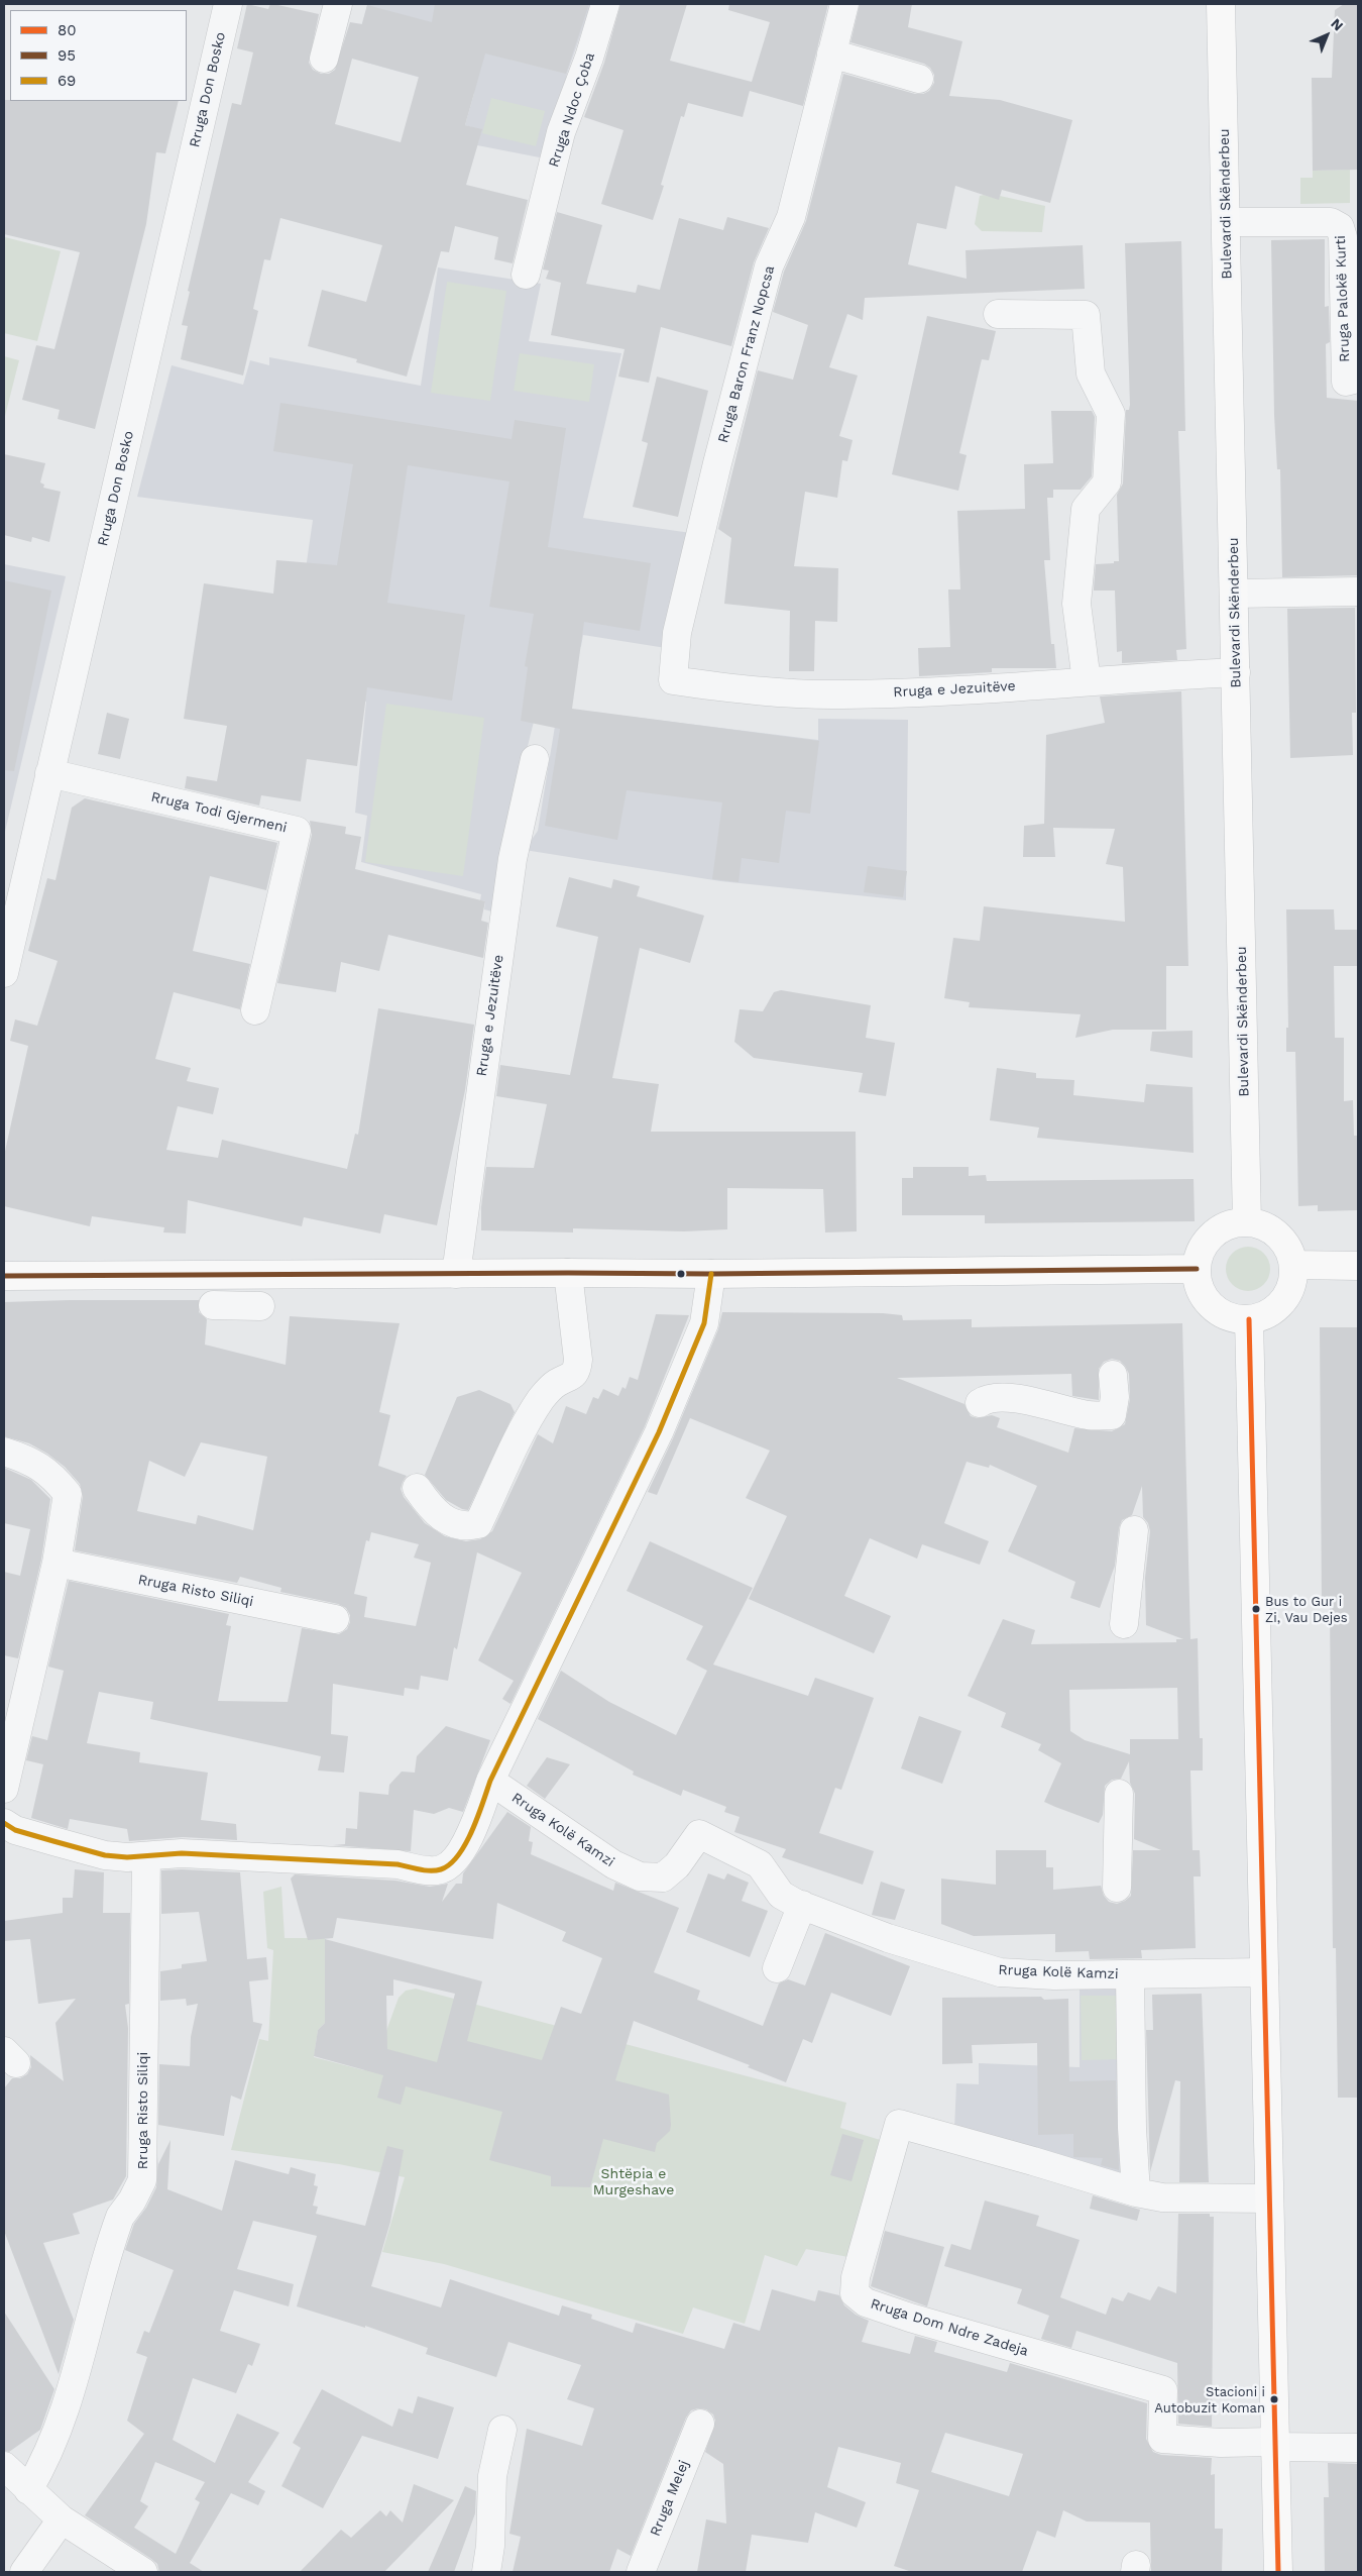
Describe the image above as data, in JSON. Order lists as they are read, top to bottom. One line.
{"streets":{"main road":["Bulevardi Skënderbeu"],"street":["Rruga Don Bosko","Rruga Ndoc Çoba","Rruga Palokë Kurti","Rruga Baron Franz Nopcsa","Rruga e Jezuitëve","Rruga Todi Gjermeni","Rruga Risto Siliqi","Rruga Kolë Kamzi","Rruga Dom Ndre Zadeja","Rruga Melej"]},"crossings":[["Rruga Don Bosko","Rruga Todi Gjermeni"],["Bulevardi Skënderbeu","Rruga Palokë Kurti"],["Bulevardi Skënderbeu","Rruga e Jezuitëve"],["Rruga Baron Franz Nopcsa","Rruga e Jezuitëve"]],"parks":["Shtëpia e Murgeshave"],"places":["Bus to Gur i Zi, Vau Dejes","Stacioni i Autobuzit Koman"],"lines":["transit line 95","transit line 69","transit line 80"],"legend":["80","95","69"],"north":"top right"}
